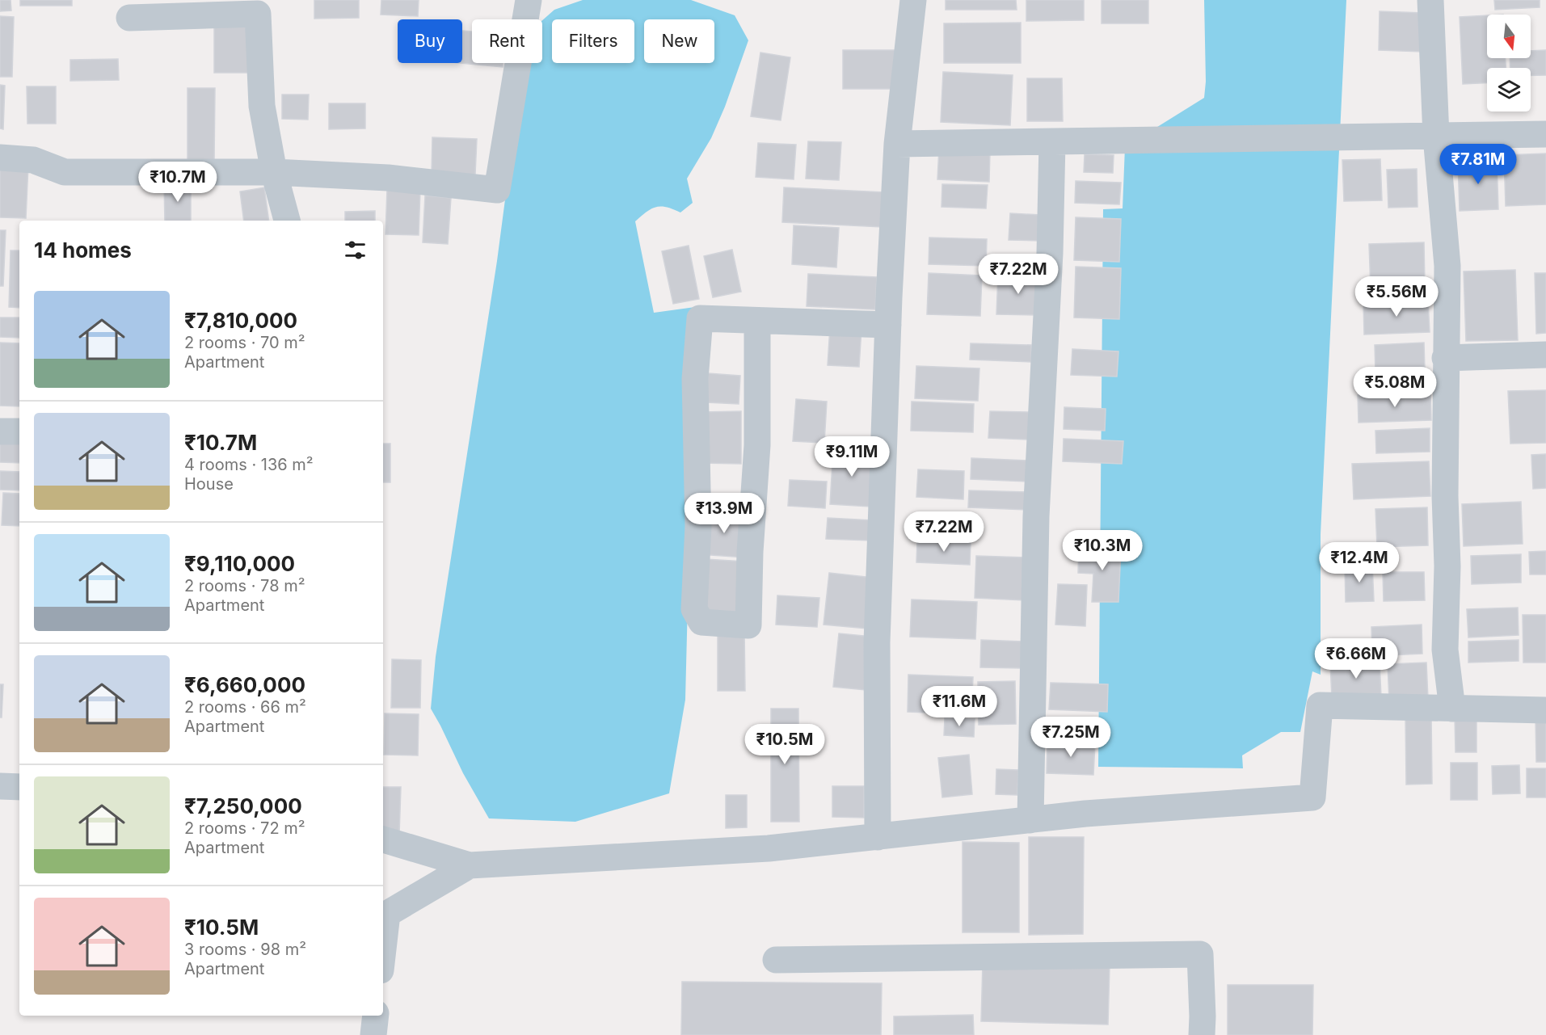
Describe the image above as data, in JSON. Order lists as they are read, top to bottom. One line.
{"north":"bottom","page":{"chip":["Buy","Rent","Filters","New"],"price":["₹7.81M","₹10.7M","₹7.22M","₹5.56M","₹5.08M","₹9.11M","₹13.9M","₹7.22M","₹10.3M","₹12.4M","₹6.66M","₹11.6M","₹7.25M","₹10.5M"],"heading":"14 homes","list":[{"name":"₹7,810,000","note":"2 rooms · 70 m² · Apartment"},{"name":"₹10.7M","note":"4 rooms · 136 m² · House"},{"name":"₹9,110,000","note":"2 rooms · 78 m² · Apartment"},{"name":"₹6,660,000","note":"2 rooms · 66 m² · Apartment"},{"name":"₹7,250,000","note":"2 rooms · 72 m² · Apartment"},{"name":"₹10.5M","note":"3 rooms · 98 m² · Apartment"}]}}
